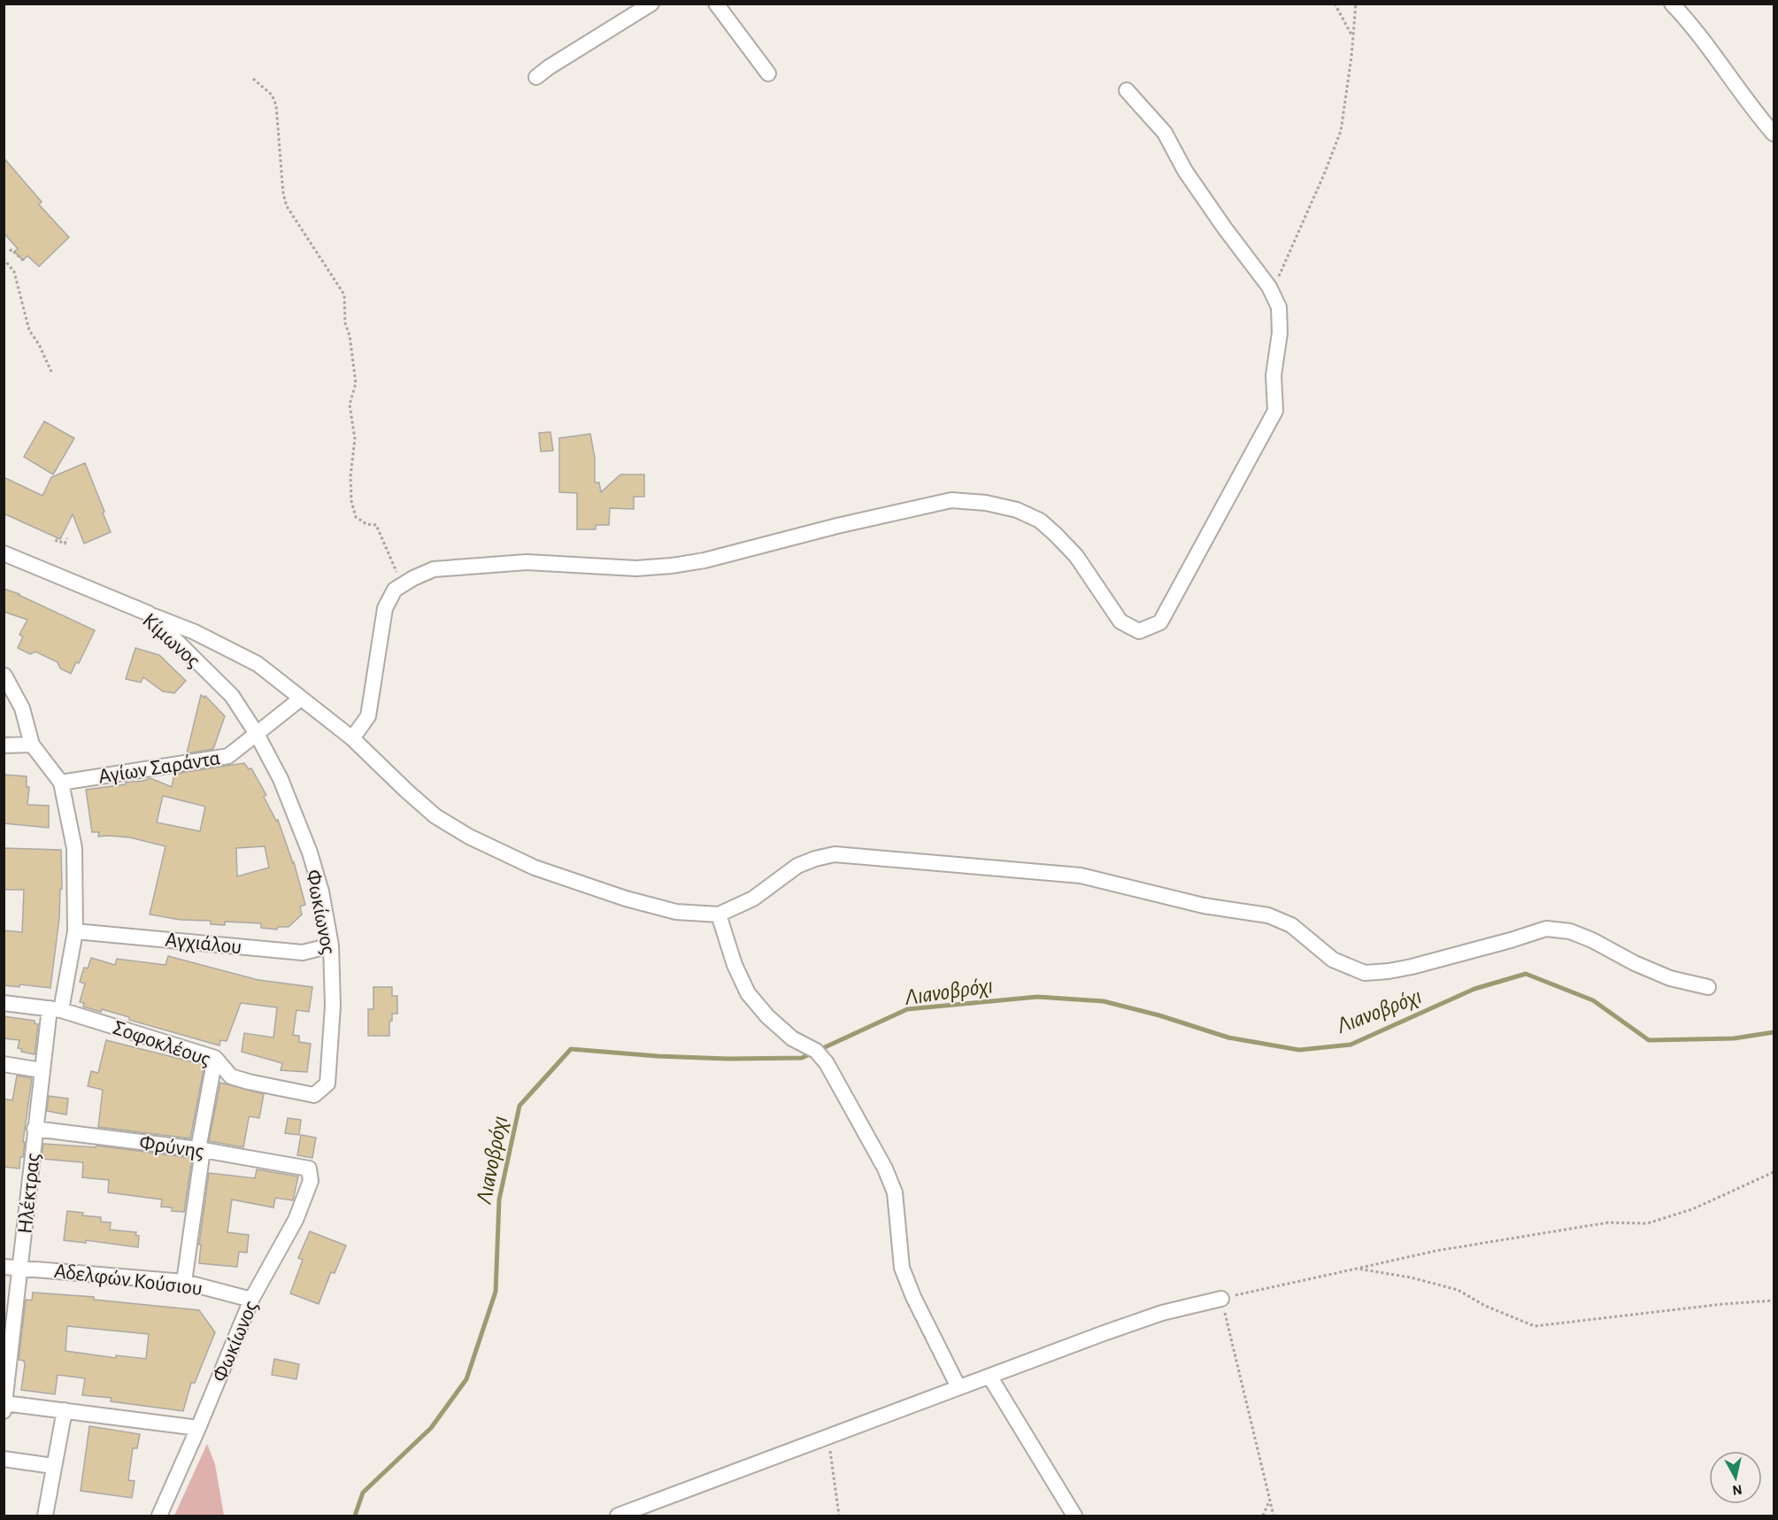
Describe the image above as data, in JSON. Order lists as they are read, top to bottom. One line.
{"streets":{"street":["Κίμωνος","Αγίων Σαράντα","Φωκίωνος","Αγχιάλου","Σοφοκλέους","Φρύνης","Ηλέκτρας","Αδελφών Κούσιου"]},"crossings":[["Κίμωνος","Αγίων Σαράντα"],["Κίμωνος","Φωκίωνος"],["Αγίων Σαράντα","Φωκίωνος"],["Αγίων Σαράντα","Ηλέκτρας"],["Φωκίωνος","Αγχιάλου"],["Φωκίωνος","Σοφοκλέους"],["Φωκίωνος","Φρύνης"],["Φωκίωνος","Αδελφών Κούσιου"],["Αγχιάλου","Ηλέκτρας"],["Σοφοκλέους","Ηλέκτρας"],["Φρύνης","Ηλέκτρας"],["Ηλέκτρας","Αδελφών Κούσιου"]],"water":["Λιανοβρόχι"],"north":"bottom"}
